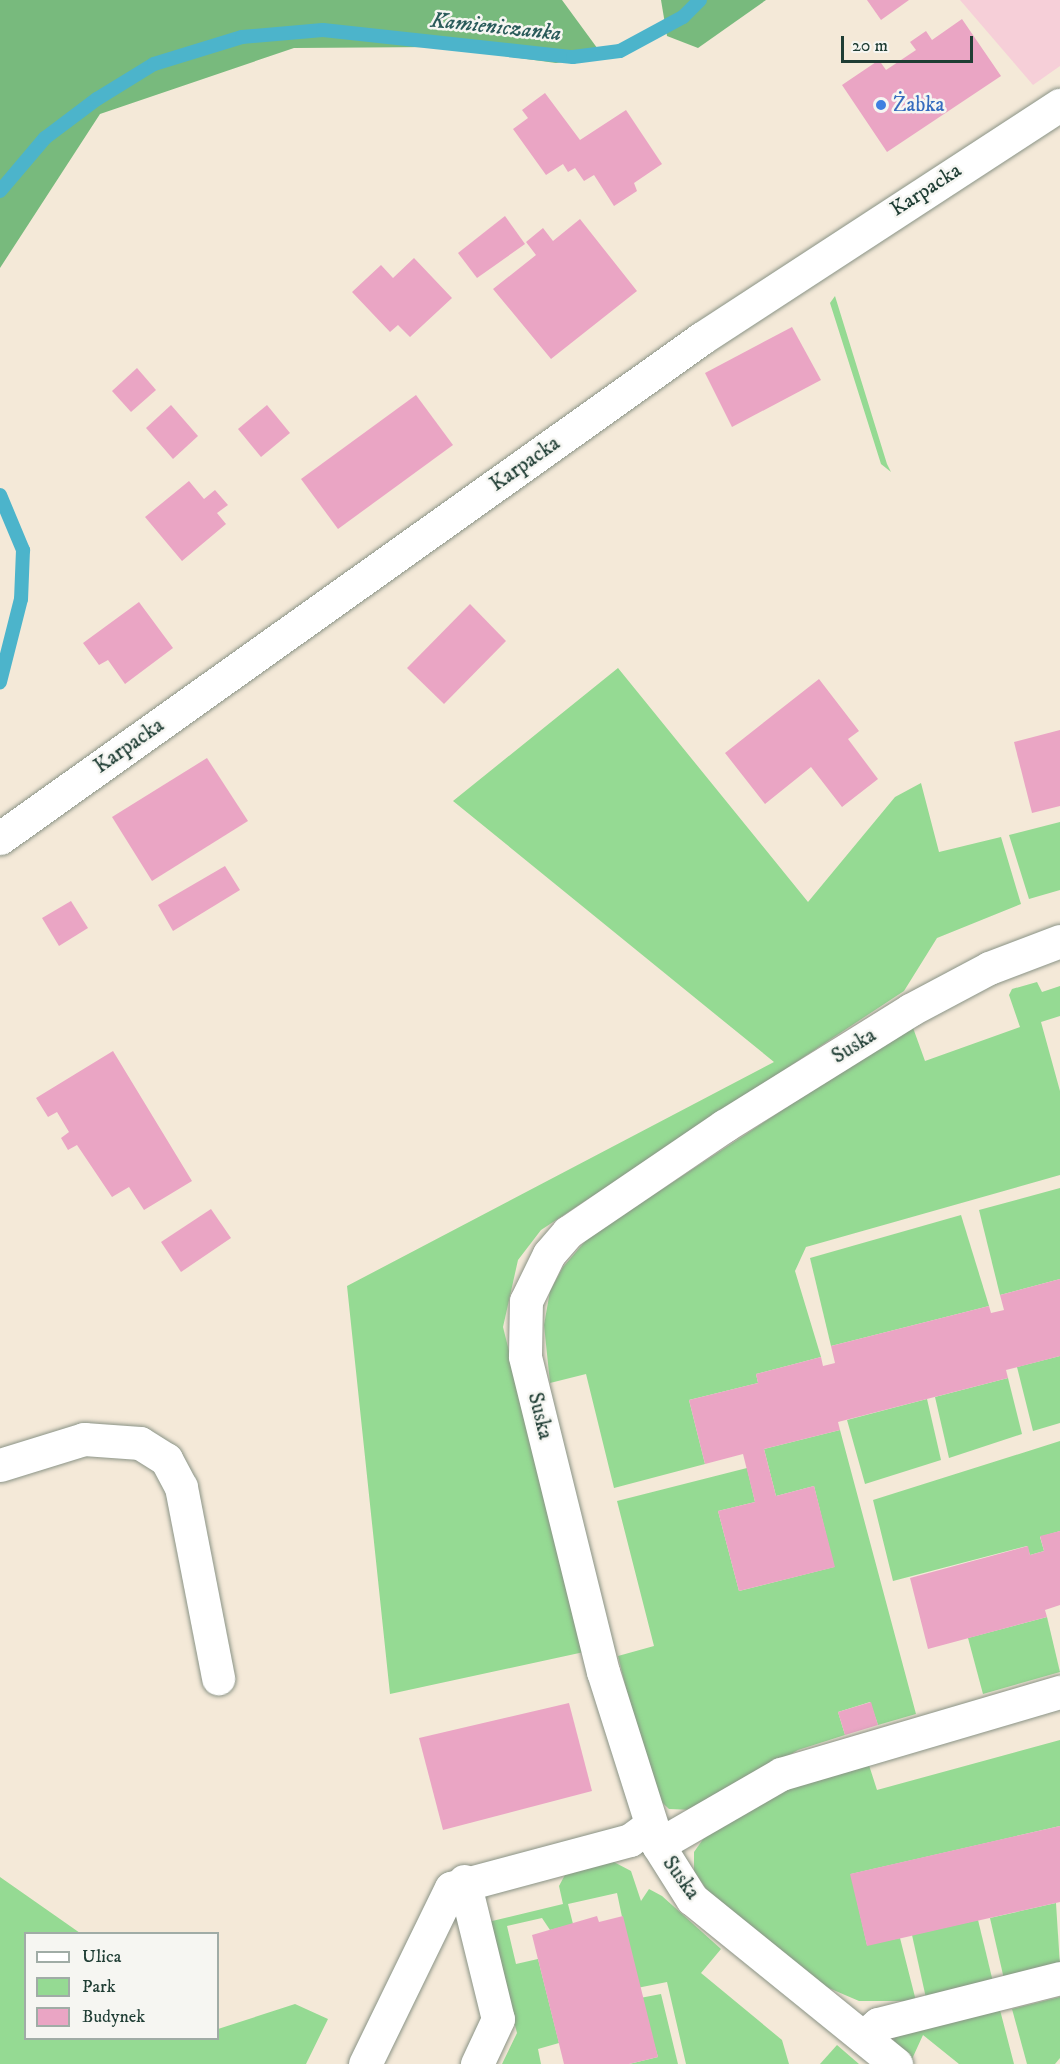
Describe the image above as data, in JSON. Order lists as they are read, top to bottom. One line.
{"streets":{"street":["Karpacka","Suska"]},"water":["Kamieniczanka"],"places":["Żabka"],"legend":["Ulica","Park","Budynek"],"scale_bar":"20 m"}
